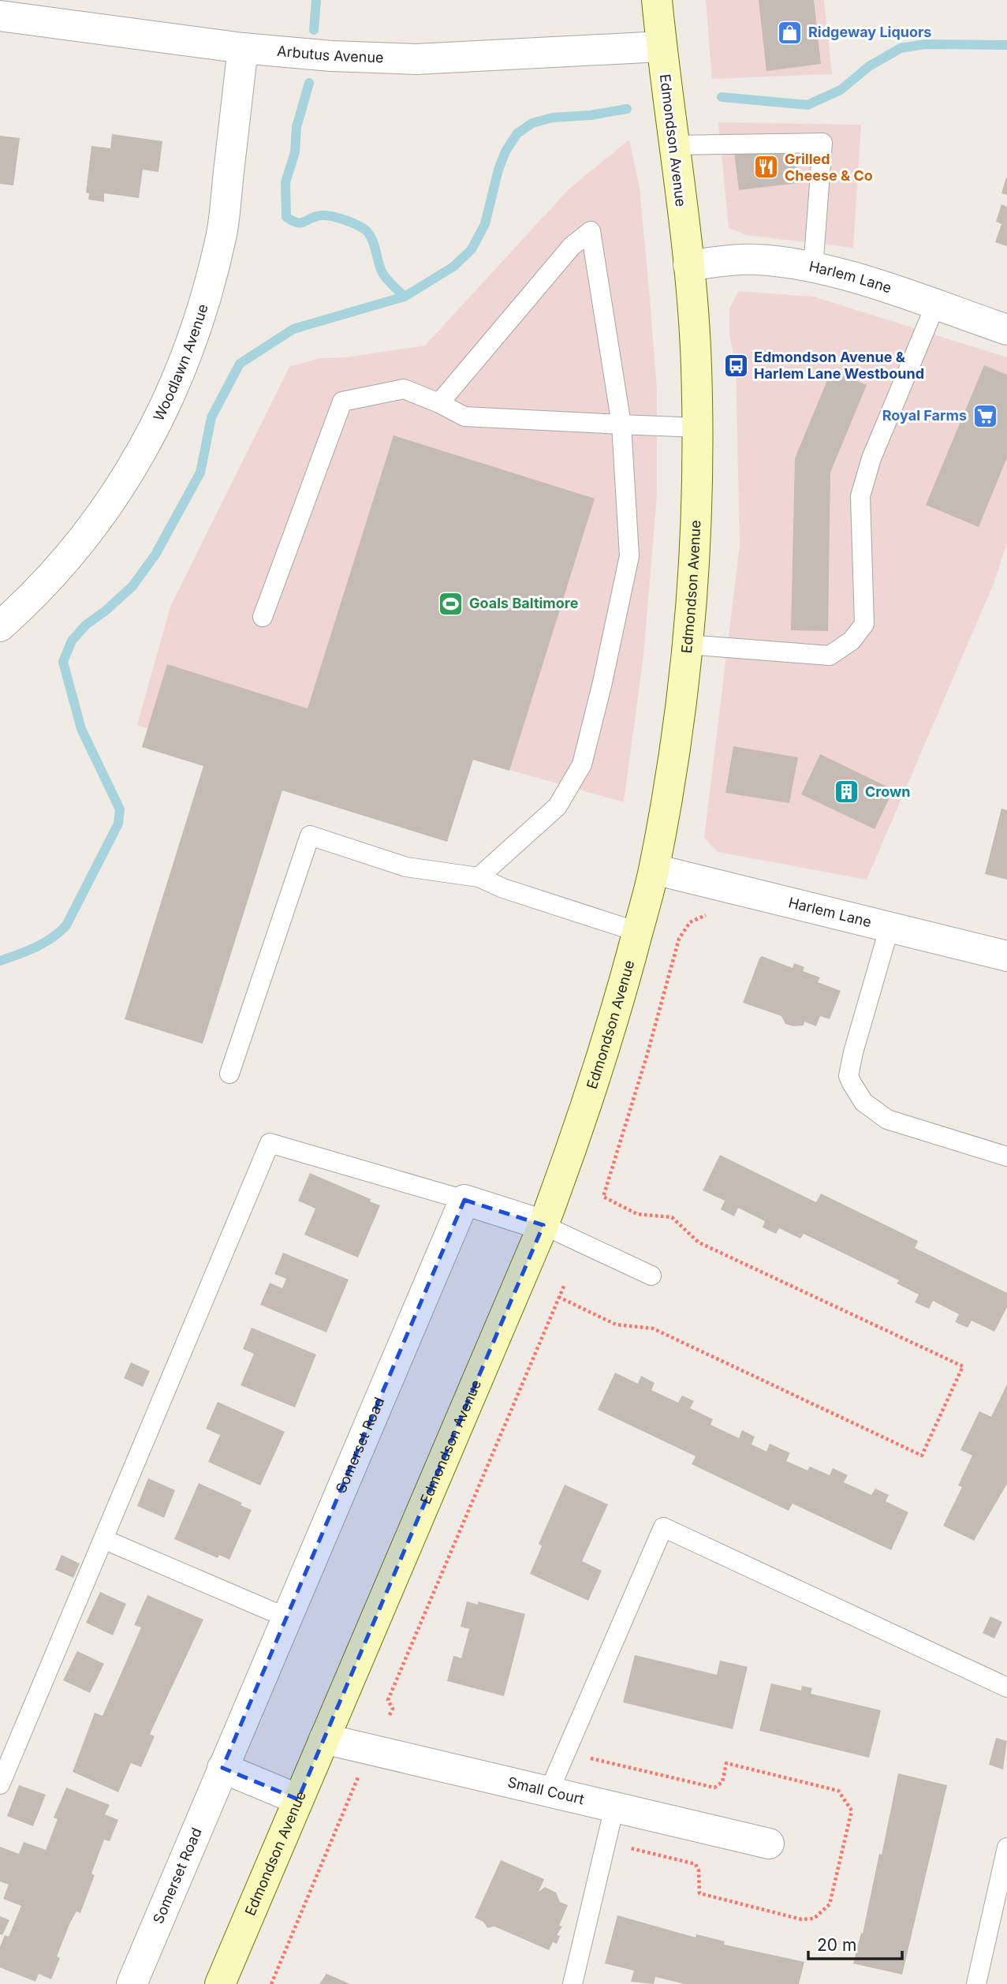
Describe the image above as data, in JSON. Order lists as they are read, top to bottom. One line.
{"streets":{"main road":["Edmondson Avenue"],"street":["Arbutus Avenue","Harlem Lane","Woodlawn Avenue","Somerset Road","Small Court"]},"crossings":[["Arbutus Avenue","Edmondson Avenue"],["Arbutus Avenue","Woodlawn Avenue"],["Edmondson Avenue","Harlem Lane"],["Edmondson Avenue","Small Court"]],"places":{"shop":["Ridgeway Liquors"],"restaurant":["Grilled Cheese & Co"],"bus stop":["Edmondson Avenue & Harlem Lane Westbound"],"supermarket":["Royal Farms"],"sports":["Goals Baltimore"],"building":["Crown"]},"scale_bar":"20 m"}
